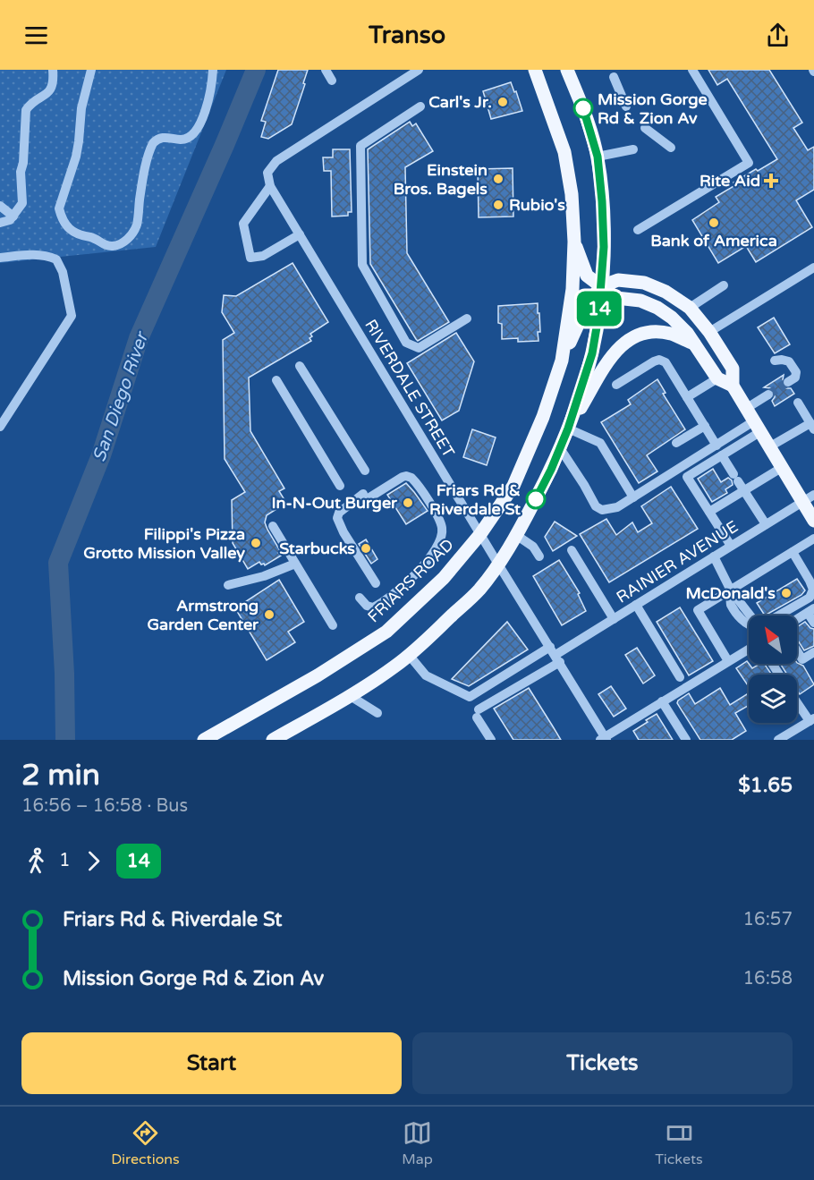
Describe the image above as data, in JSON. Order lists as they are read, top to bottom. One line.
{"streets":{"main road":["FRIARS ROAD"],"street":["RIVERDALE STREET","RAINIER AVENUE"]},"crossings":[["RIVERDALE STREET","RAINIER AVENUE"],["RIVERDALE STREET","FRIARS ROAD"]],"water":["San Diego River"],"places":{"other":["Carl's Jr.","Mission Gorge Rd & Zion Av","Einstein Bros. Bagels","Rubio's","Bank of America","Friars Rd & Riverdale St","In-N-Out Burger","Filippi's Pizza Grotto Mission Valley","Starbucks","McDonald's","Armstrong Garden Center"],"health":["Rite Aid"]},"lines":["bus line 14"],"north":"top left","page":{"header":"Transo","on_map":"14","heading":["2 min","16:56 – 16:58 · Bus","$1.65"],"legs":["1","14"],"list":[{"name":"Friars Rd & Riverdale St","value":"16:57"},{"name":"Mission Gorge Rd & Zion Av","value":"16:58"}],"buttons":["Start","Tickets"],"tabs":["Directions","Map","Tickets"]}}
